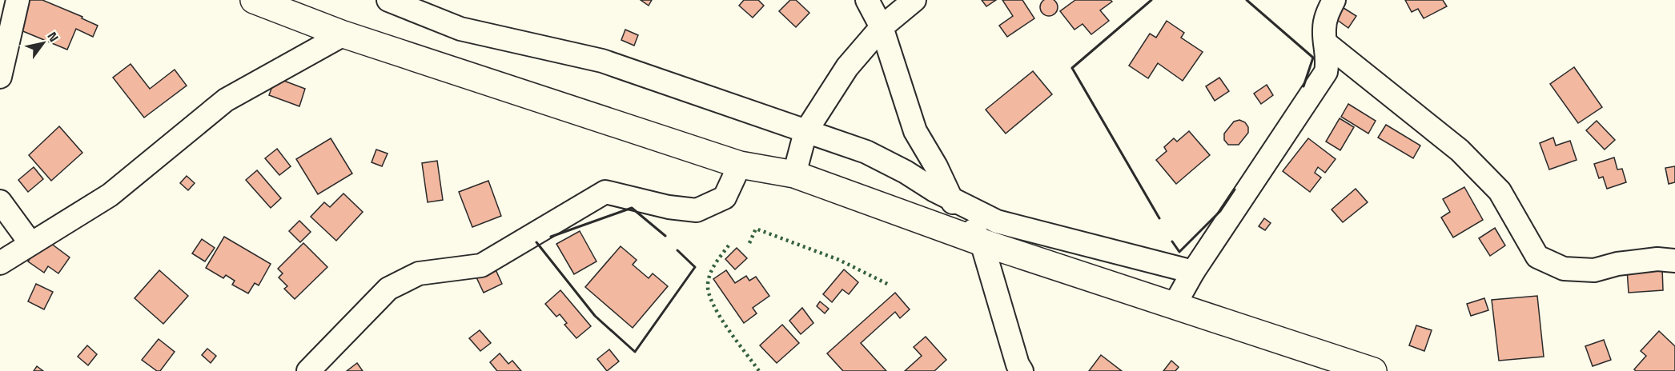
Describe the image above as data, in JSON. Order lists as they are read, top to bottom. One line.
{"north":"top right"}
